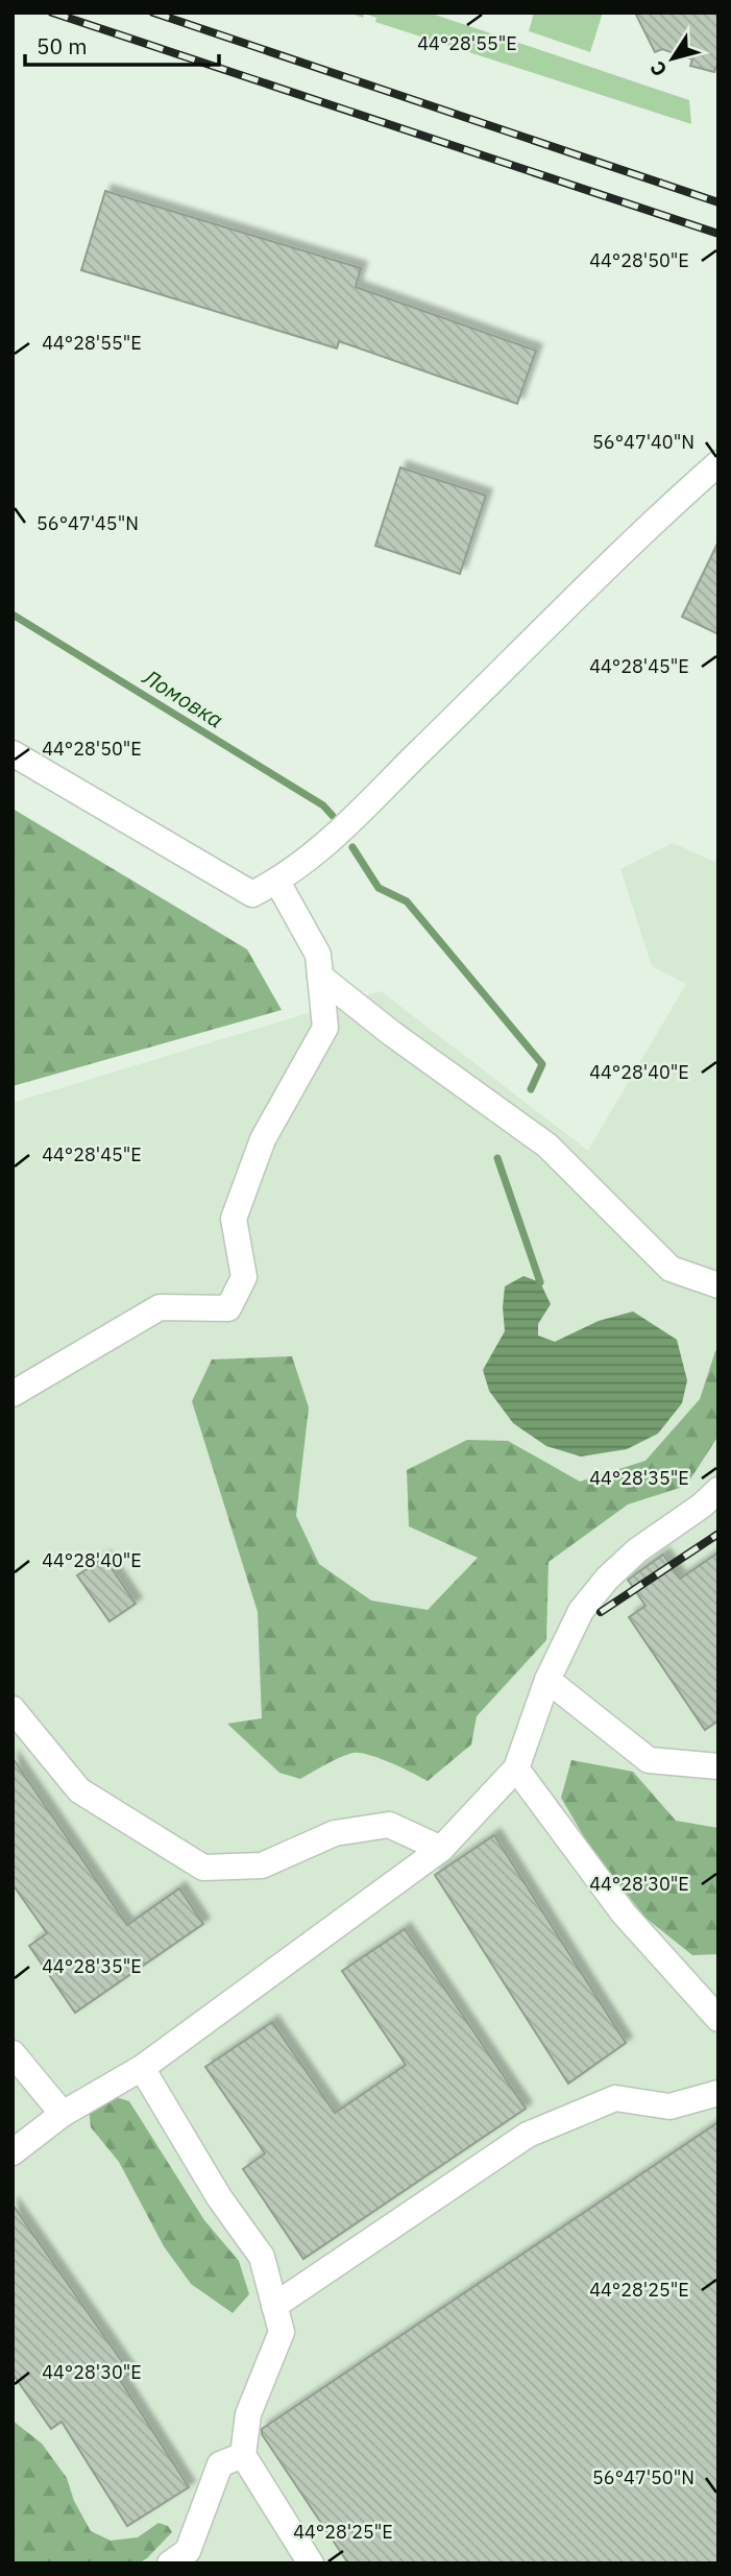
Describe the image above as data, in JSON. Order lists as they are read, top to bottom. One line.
{"water":["Ломовка"],"scale_bar":"50 m","north":"bottom left","coordinates":["44°28'55\"E","44°28'50\"E","56°47'40\"N","56°47'45\"N","44°28'45\"E","44°28'40\"E","44°28'35\"E","44°28'30\"E","44°28'25\"E","56°47'50\"N"]}
